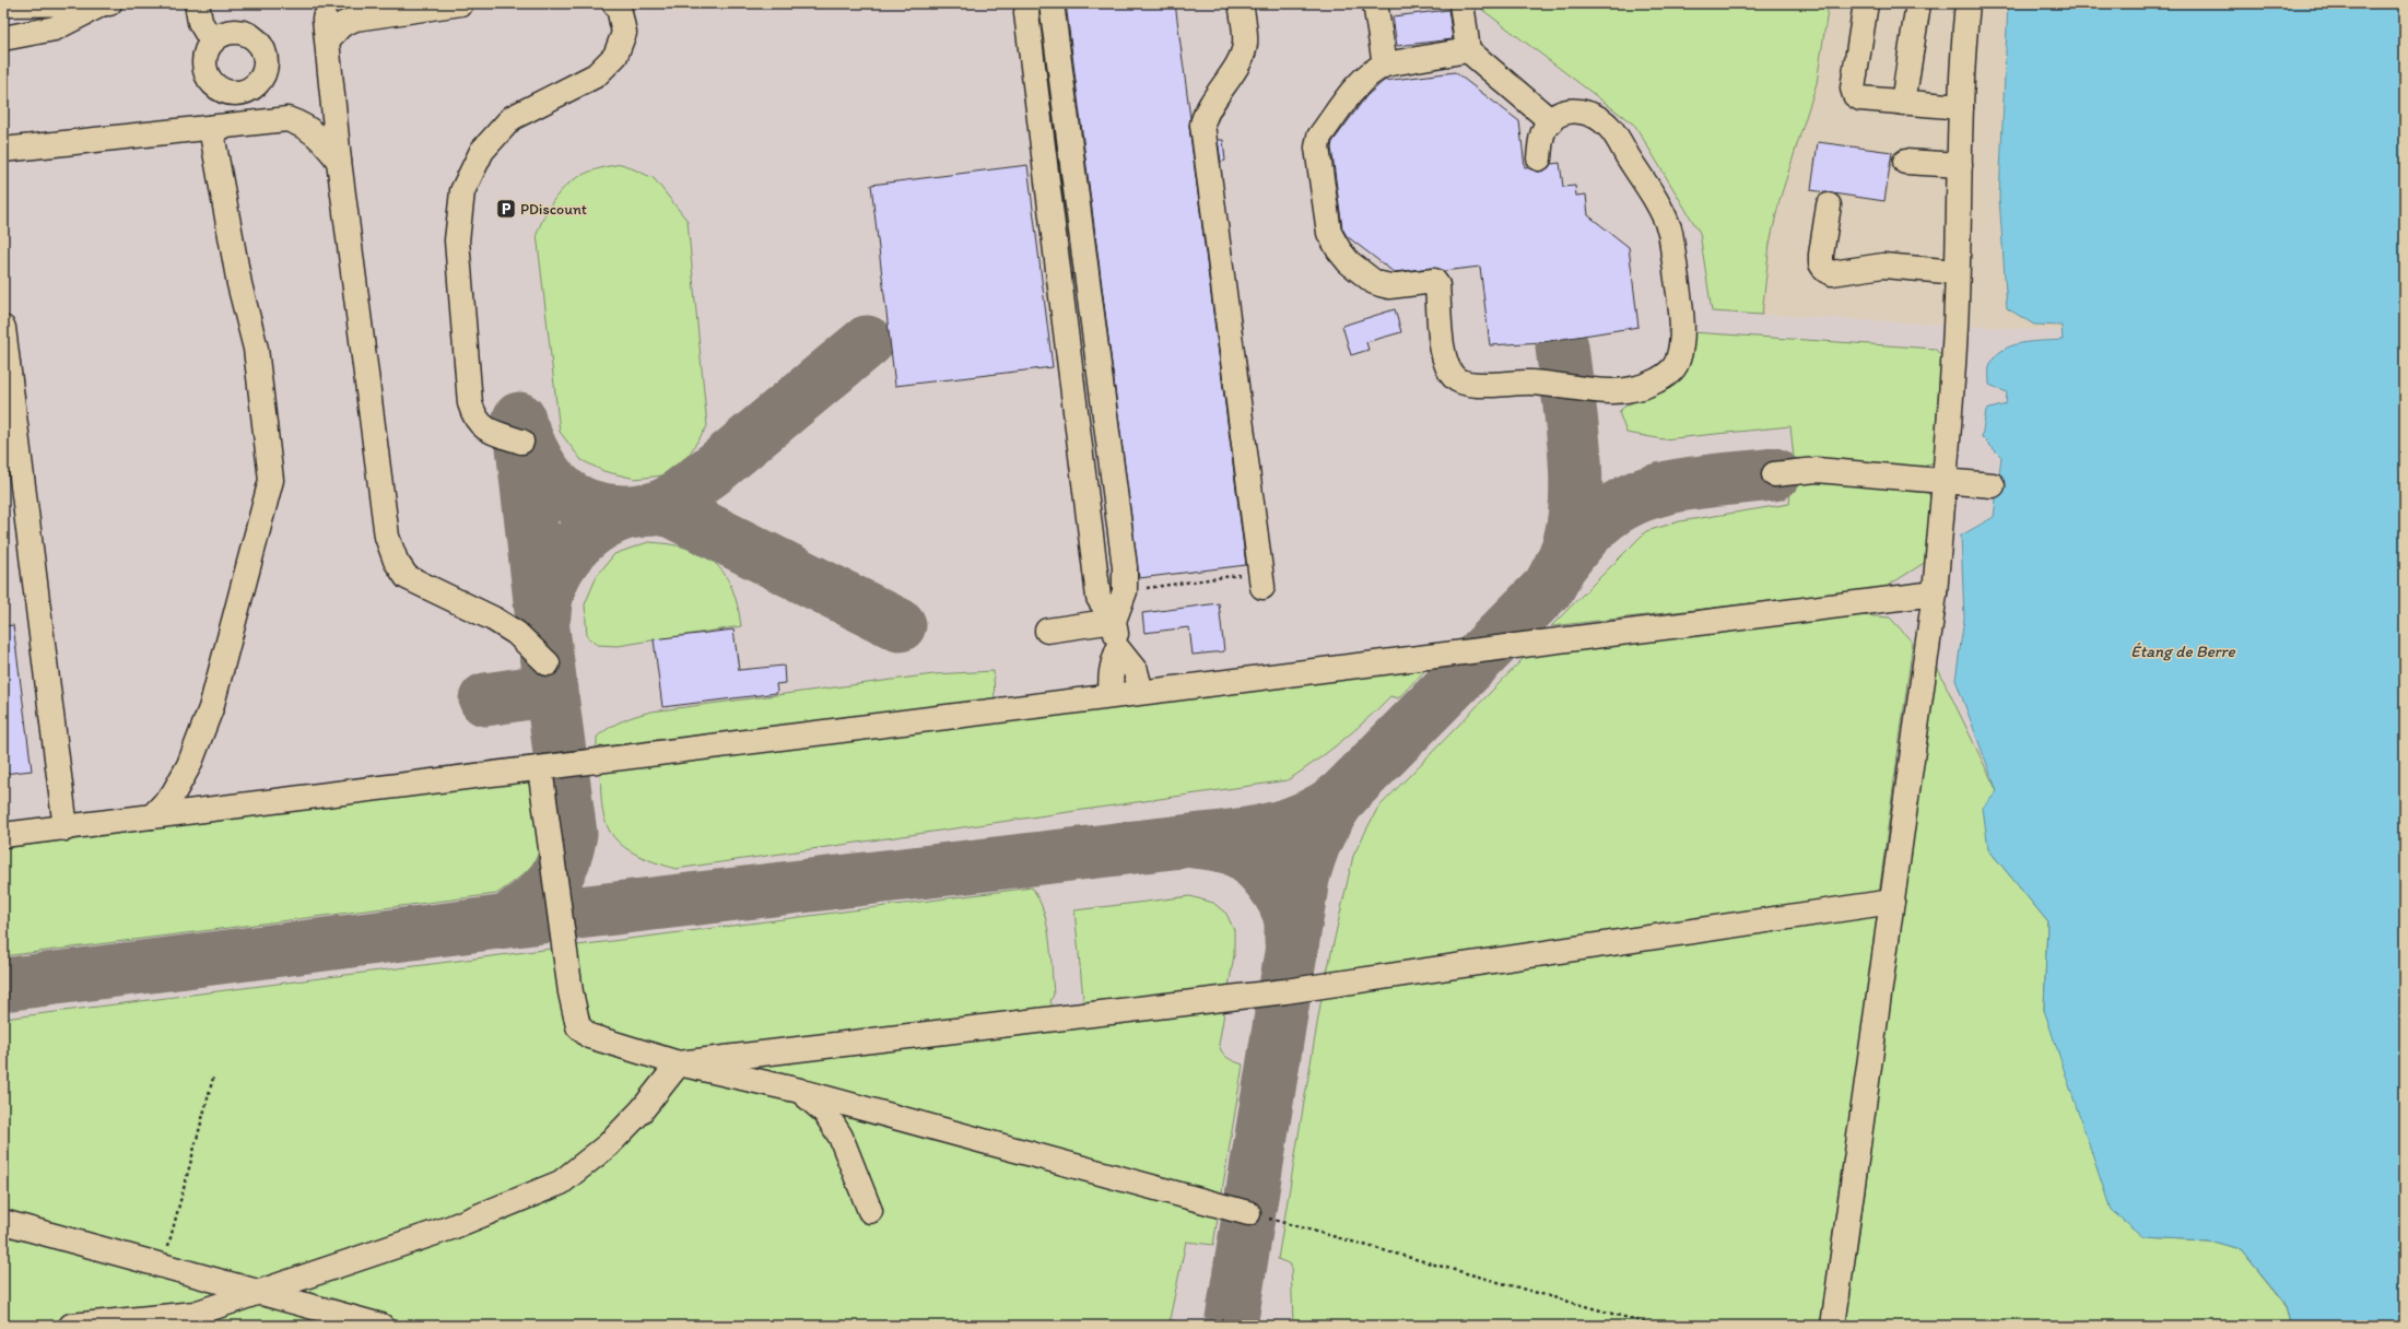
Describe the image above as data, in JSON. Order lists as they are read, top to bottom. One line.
{"water":["Étang de Berre"],"places":{"parking":["PDiscount"]}}
